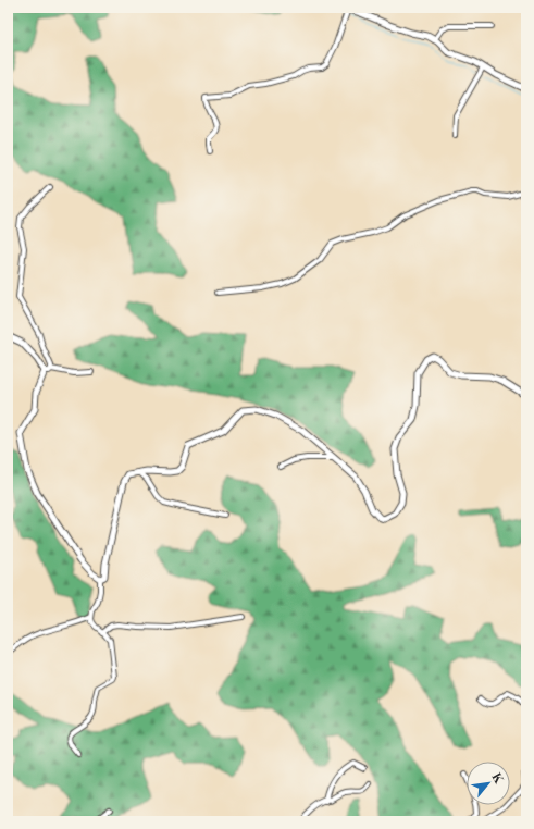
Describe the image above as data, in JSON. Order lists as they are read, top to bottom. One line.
{"north":"top right"}
